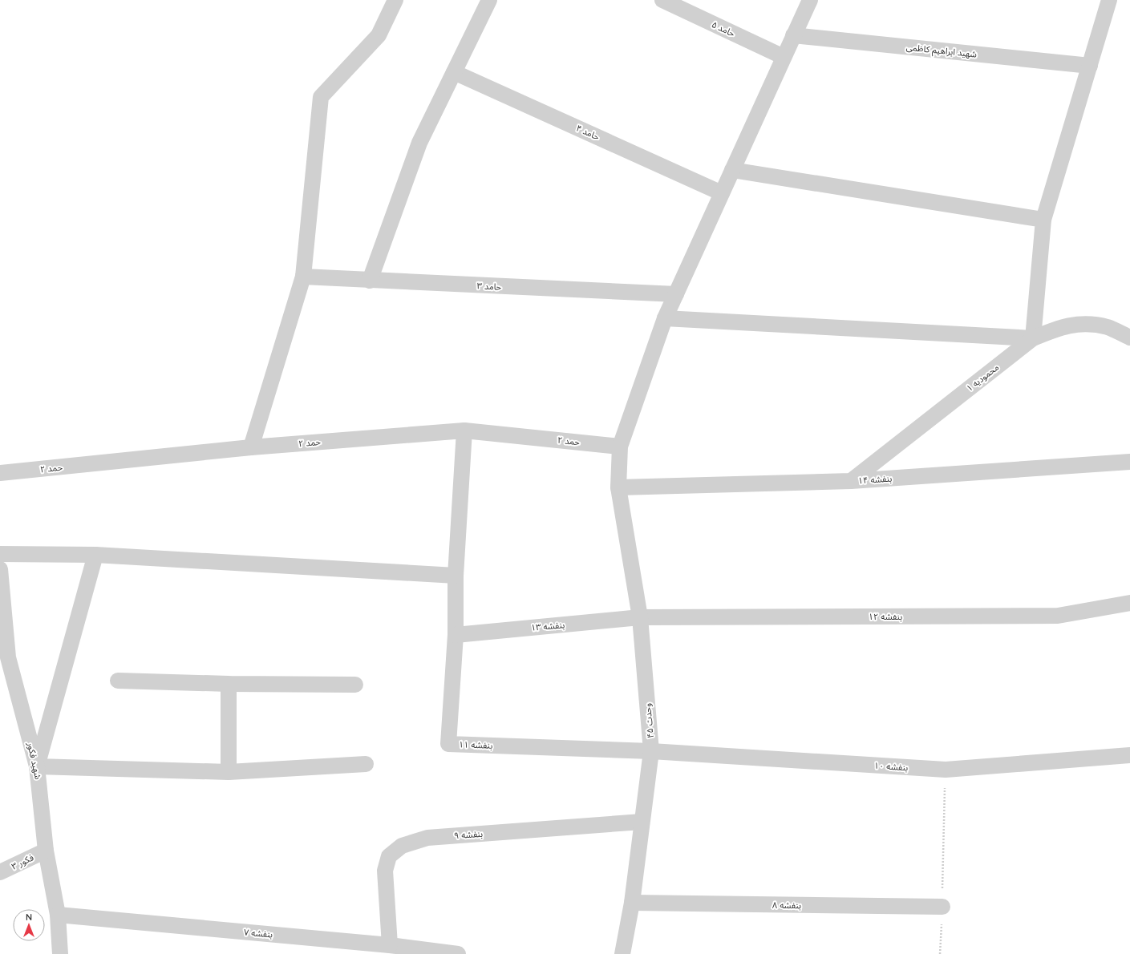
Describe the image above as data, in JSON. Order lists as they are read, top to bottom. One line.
{"streets":{"street":["حامد ۵","شهید ابراهیم کاظمی","حامد ۴","حامد ۳","محمودیه ۱","حمد ۲","بنفشه ۱۴","بنفشه ۱۲","بنفشه ۱۳","وحدت ۴۵","بنفشه ۱۱","شهید فکور","بنفشه ۱۰","بنفشه ۹","فکور ۳","بنفشه ۸","بنفشه ۷"]},"crossings":[["حامد ۵","وحدت ۴۵"],["شهید ابراهیم کاظمی","وحدت ۴۵"],["حامد ۴","وحدت ۴۵"],["حامد ۳","وحدت ۴۵"],["محمودیه ۱","بنفشه ۱۴"],["حمد ۲","وحدت ۴۵"],["حمد ۲","بنفشه ۱۱"],["بنفشه ۱۴","وحدت ۴۵"],["بنفشه ۱۲","بنفشه ۱۳"],["بنفشه ۱۲","وحدت ۴۵"],["بنفشه ۱۳","وحدت ۴۵"],["بنفشه ۱۳","بنفشه ۱۱"],["وحدت ۴۵","بنفشه ۱۱"],["وحدت ۴۵","بنفشه ۱۰"],["وحدت ۴۵","بنفشه ۹"],["وحدت ۴۵","بنفشه ۸"],["بنفشه ۱۱","بنفشه ۱۰"],["شهید فکور","فکور ۳"],["شهید فکور","بنفشه ۷"],["بنفشه ۹","بنفشه ۷"]],"north":"top"}
